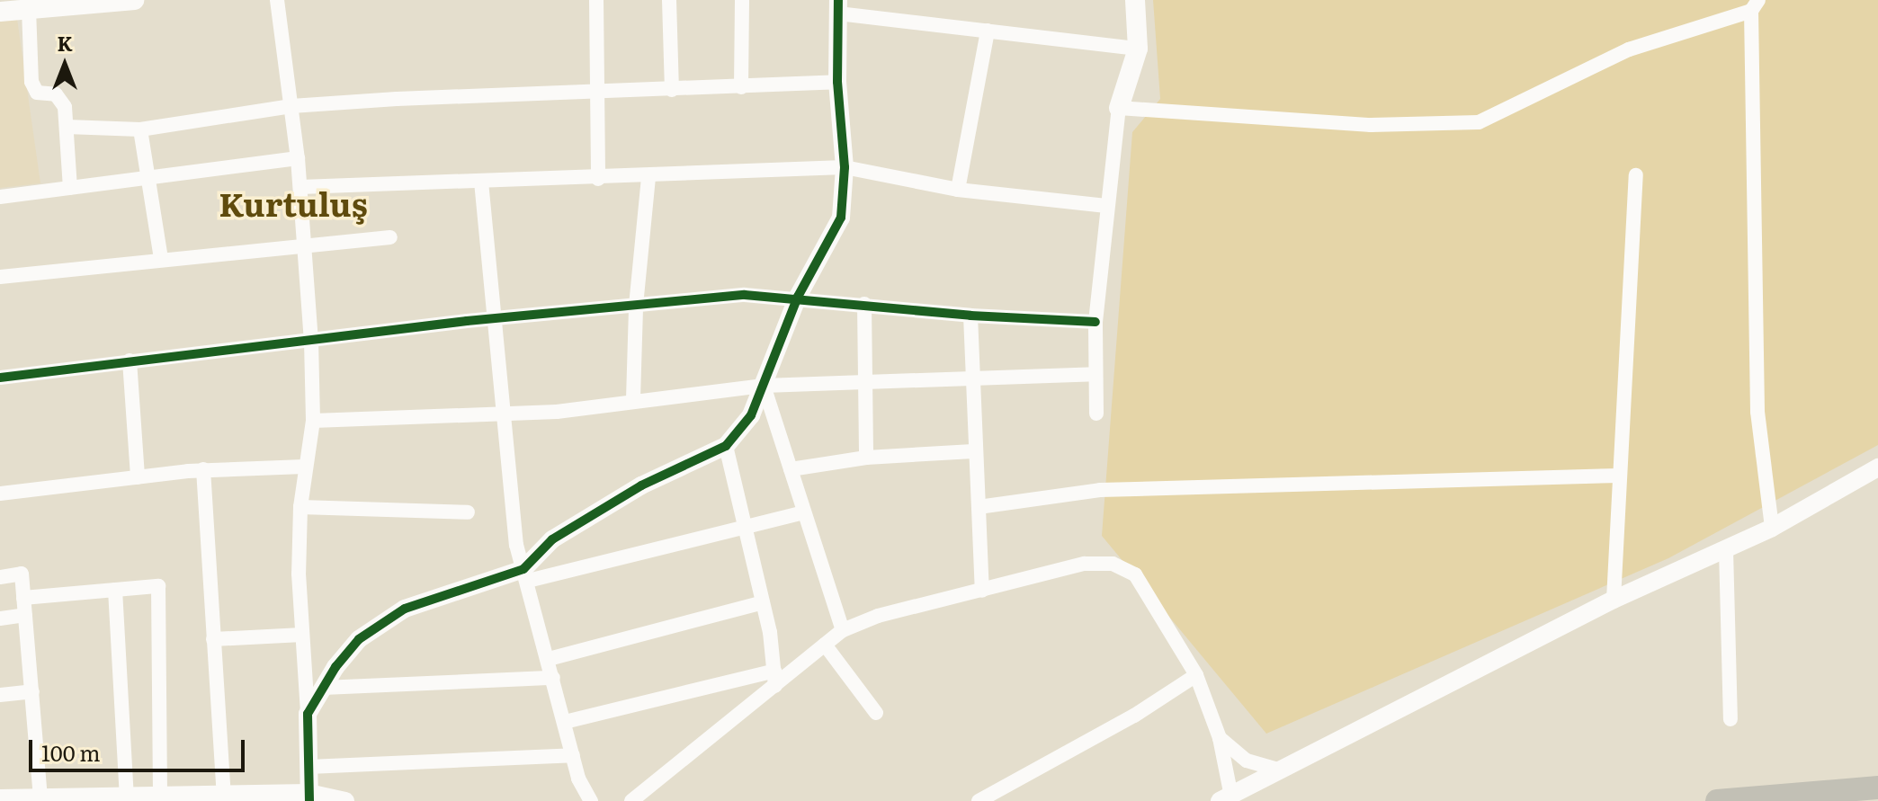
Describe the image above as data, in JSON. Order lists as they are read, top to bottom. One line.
{"districts":["Kurtuluş"],"scale_bar":"100 m","north":"top"}
